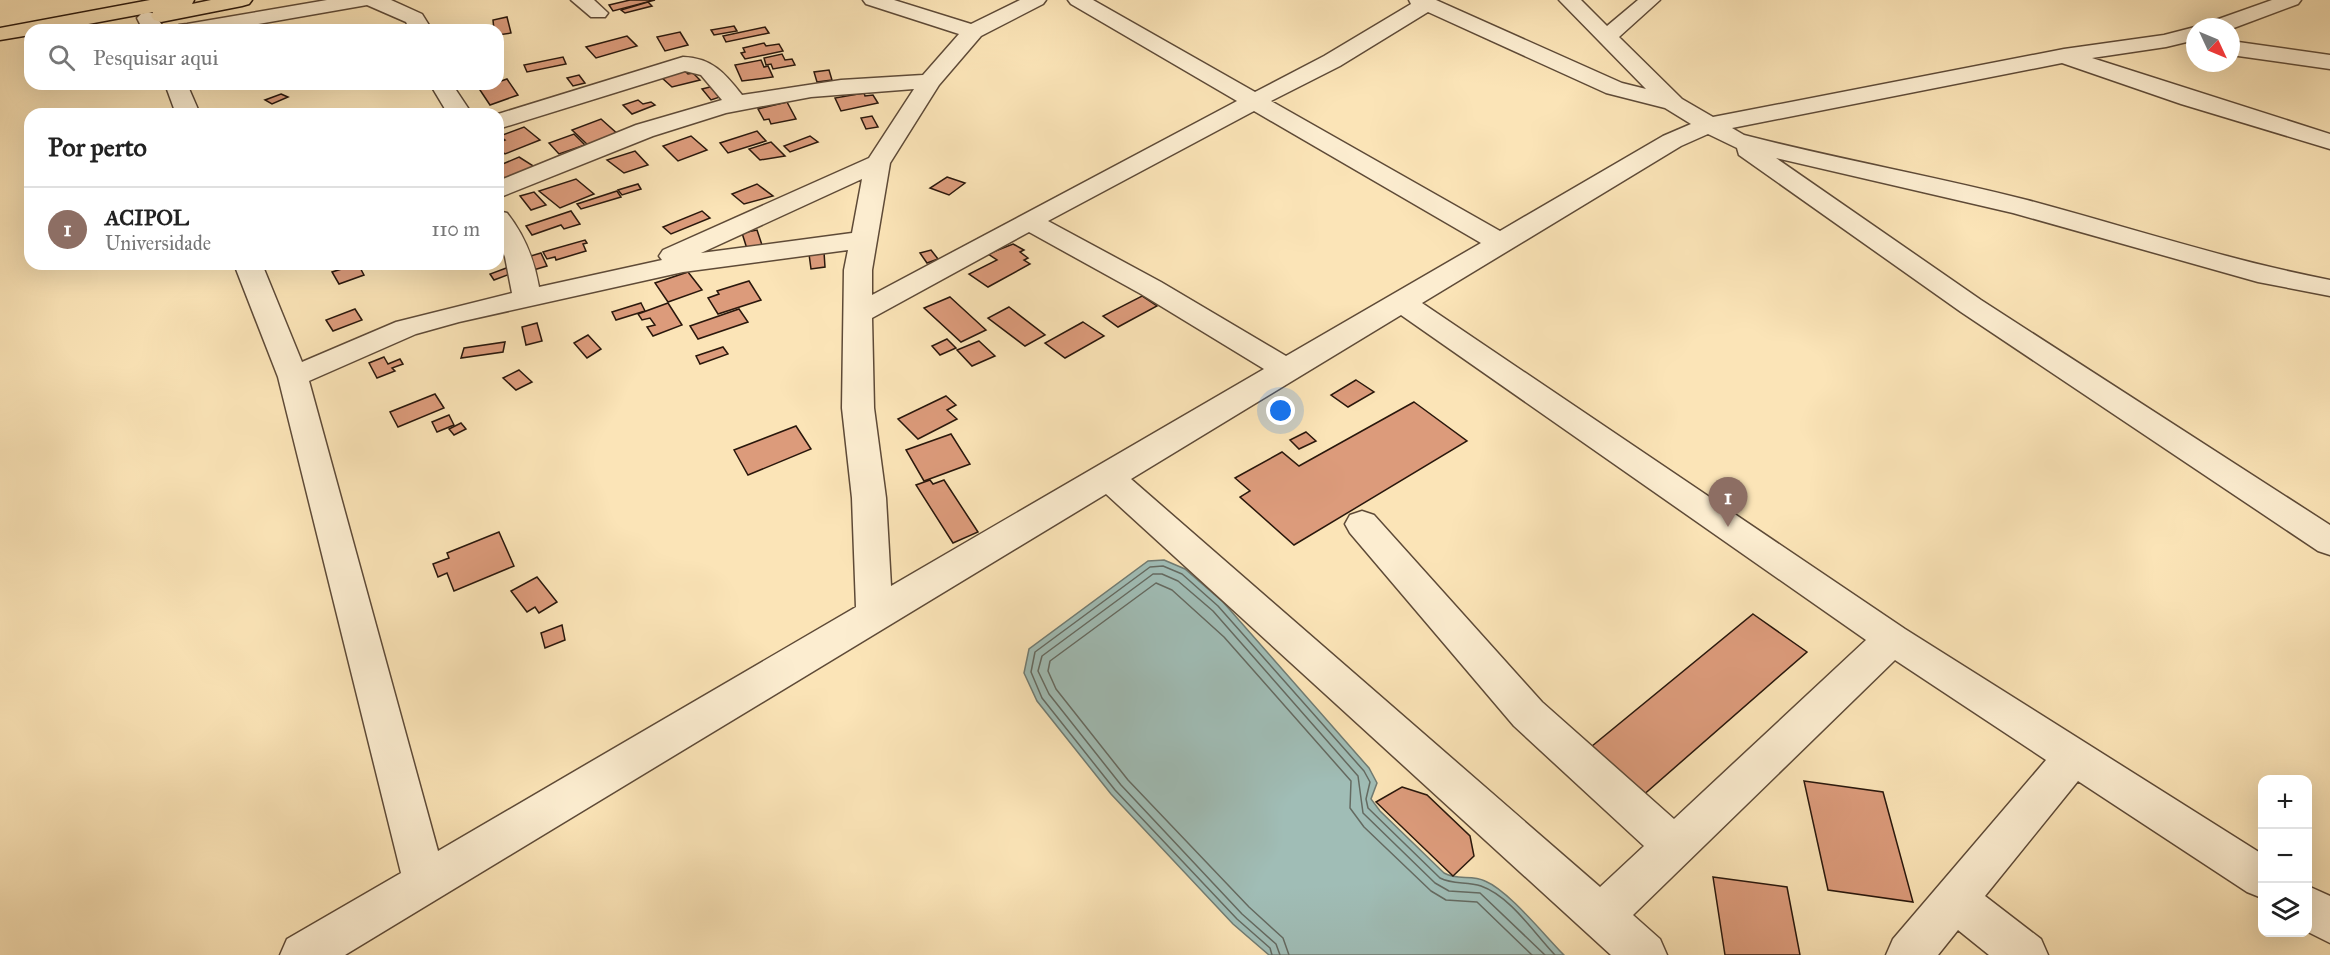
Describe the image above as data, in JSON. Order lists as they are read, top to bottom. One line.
{"north":"bottom right","page":{"search":"Pesquisar aqui","heading":"Por perto","list":[{"mark":"1","name":"ACIPOL","note":"Universidade","value":"110 m"}],"pins":"1","map_buttons":["+","−"]}}
